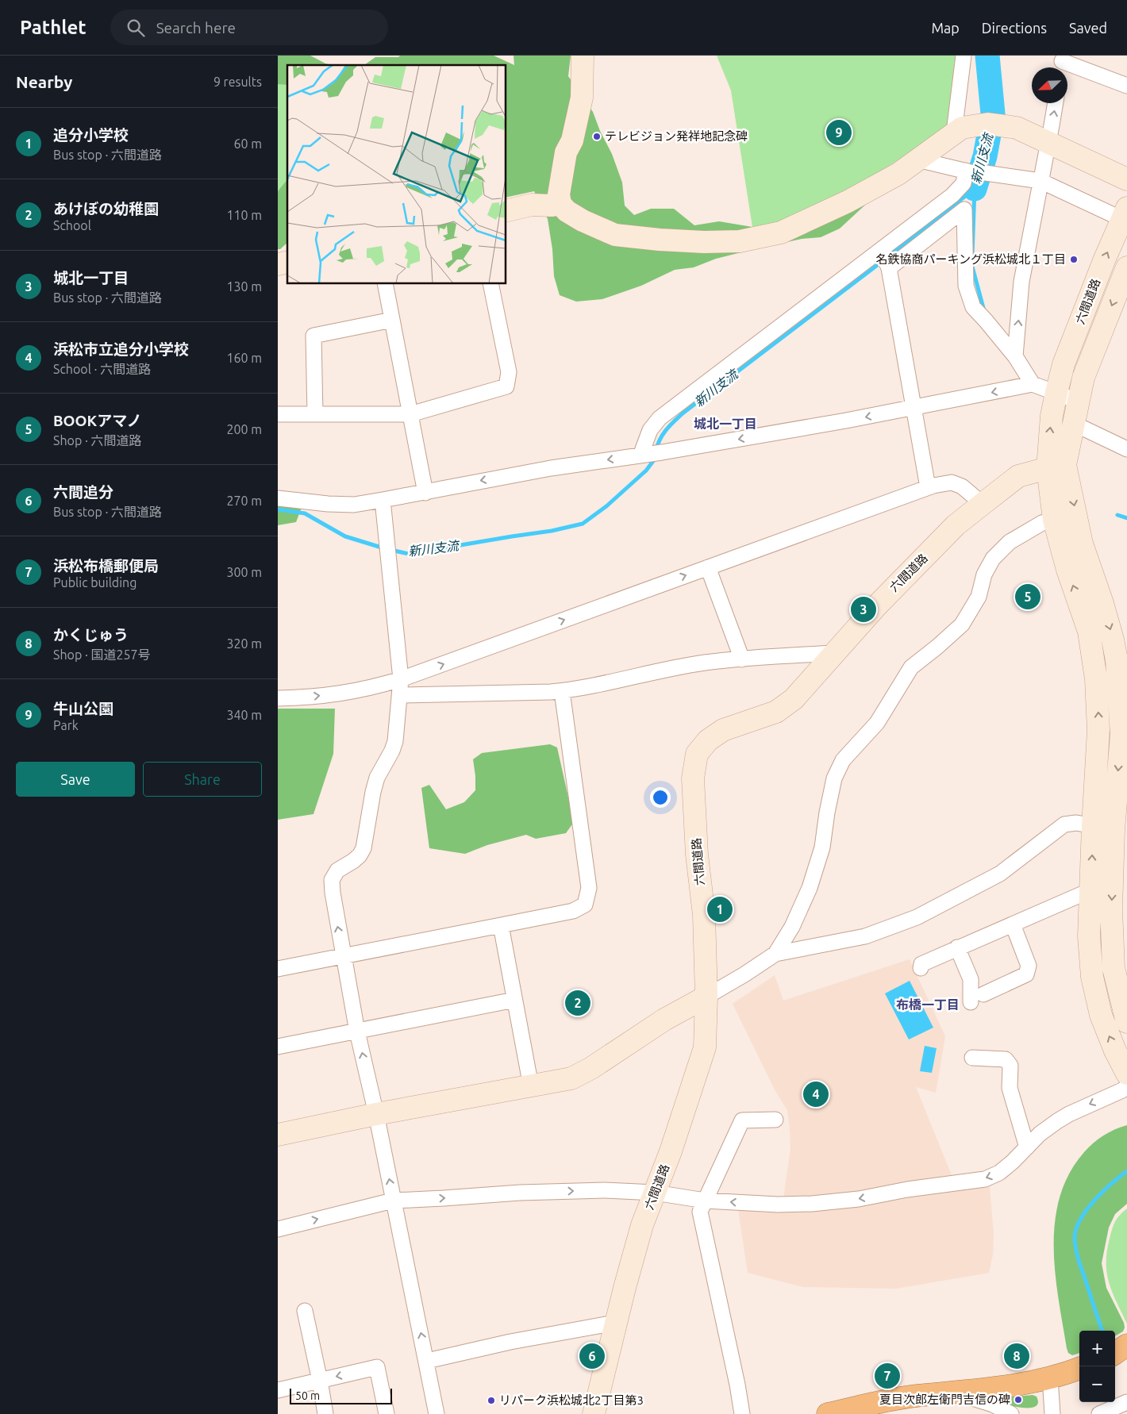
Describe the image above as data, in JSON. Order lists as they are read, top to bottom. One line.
{"streets":{"street":["六間道路"]},"districts":["城北一丁目","布橋一丁目"],"water":["新川支流"],"places":["テレビジョン発祥地記念碑","名鉄協商パーキング浜松城北１丁目","夏目次郎左衛門吉信の碑","リパーク浜松城北2丁目第3"],"scale_bar":"50 m","north":"bottom left","page":{"header":"Pathlet","search":"Search here","nav":["Map","Directions","Saved"],"heading":["Nearby","9 results"],"list":[{"mark":"1","name":"追分小学校","note":"Bus stop · 六間道路","value":"60 m"},{"mark":"2","name":"あけぼの幼稚園","note":"School","value":"110 m"},{"mark":"3","name":"城北一丁目","note":"Bus stop · 六間道路","value":"130 m"},{"mark":"4","name":"浜松市立追分小学校","note":"School · 六間道路","value":"160 m"},{"mark":"5","name":"BOOKアマノ","note":"Shop · 六間道路","value":"200 m"},{"mark":"6","name":"六間追分","note":"Bus stop · 六間道路","value":"270 m"},{"mark":"7","name":"浜松布橋郵便局","note":"Public building","value":"300 m"},{"mark":"8","name":"かくじゅう","note":"Shop · 国道257号","value":"320 m"},{"mark":"9","name":"牛山公園","note":"Park","value":"340 m"}],"pins":["9","5","3","1","2","4","6","8","7"],"buttons":["Save","Share"],"map_buttons":["+","−"],"scale":"50 m"}}
